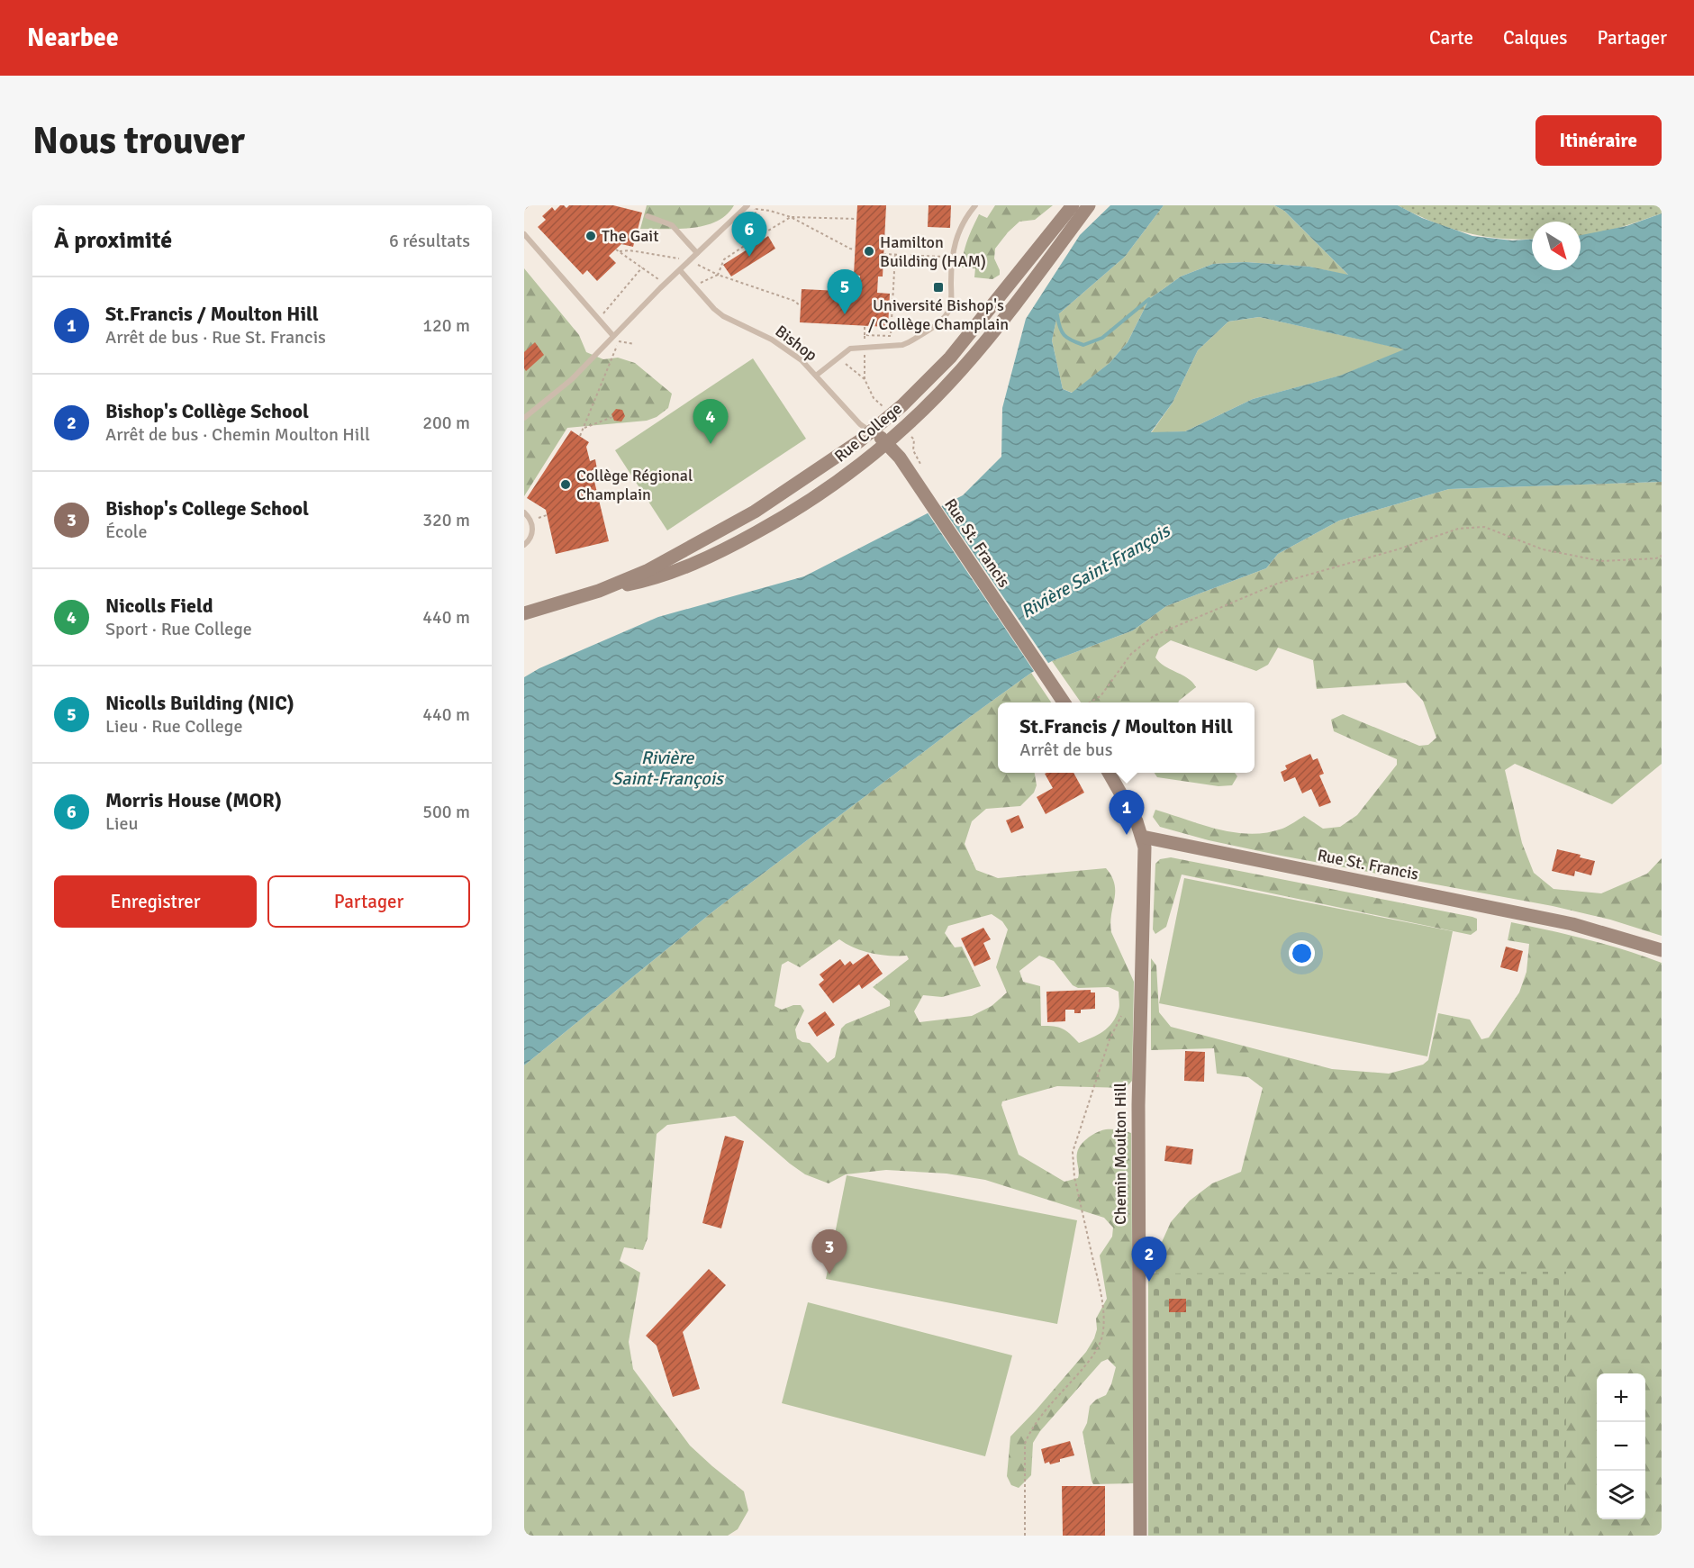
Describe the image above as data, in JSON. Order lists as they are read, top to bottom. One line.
{"streets":{"street":["Rue College","Rue St. Francis","Chemin Moulton Hill"],"lane":["Bishop"]},"crossings":[["Rue College","Rue St. Francis"],["Rue St. Francis","Chemin Moulton Hill"]],"water":["Rivière Saint-François"],"places":{"other":["The Gait","Hamilton Building (HAM)","Collège Régional Champlain"],"transit":["Université Bishop's / Collège Champlain"]},"north":"bottom right","page":{"header":"Nearbee","nav":["Carte","Calques","Partager"],"buttons":["Itinéraire",["Enregistrer","Partager"]],"title":"Nous trouver","heading":["À proximité","6 résultats"],"pins":["6","5","4","1","3","2"],"list":[{"mark":"1","name":"St.Francis / Moulton Hill","note":"Arrêt de bus · Rue St. Francis","value":"120 m"},{"mark":"2","name":"Bishop's Collège School","note":"Arrêt de bus · Chemin Moulton Hill","value":"200 m"},{"mark":"3","name":"Bishop's College School","note":"École","value":"320 m"},{"mark":"4","name":"Nicolls Field","note":"Sport · Rue College","value":"440 m"},{"mark":"5","name":"Nicolls Building (NIC)","note":"Lieu · Rue College","value":"440 m"},{"mark":"6","name":"Morris House (MOR)","note":"Lieu","value":"500 m"}],"popup":["St.Francis / Moulton Hill","Arrêt de bus"],"map_buttons":["+","−"]}}
